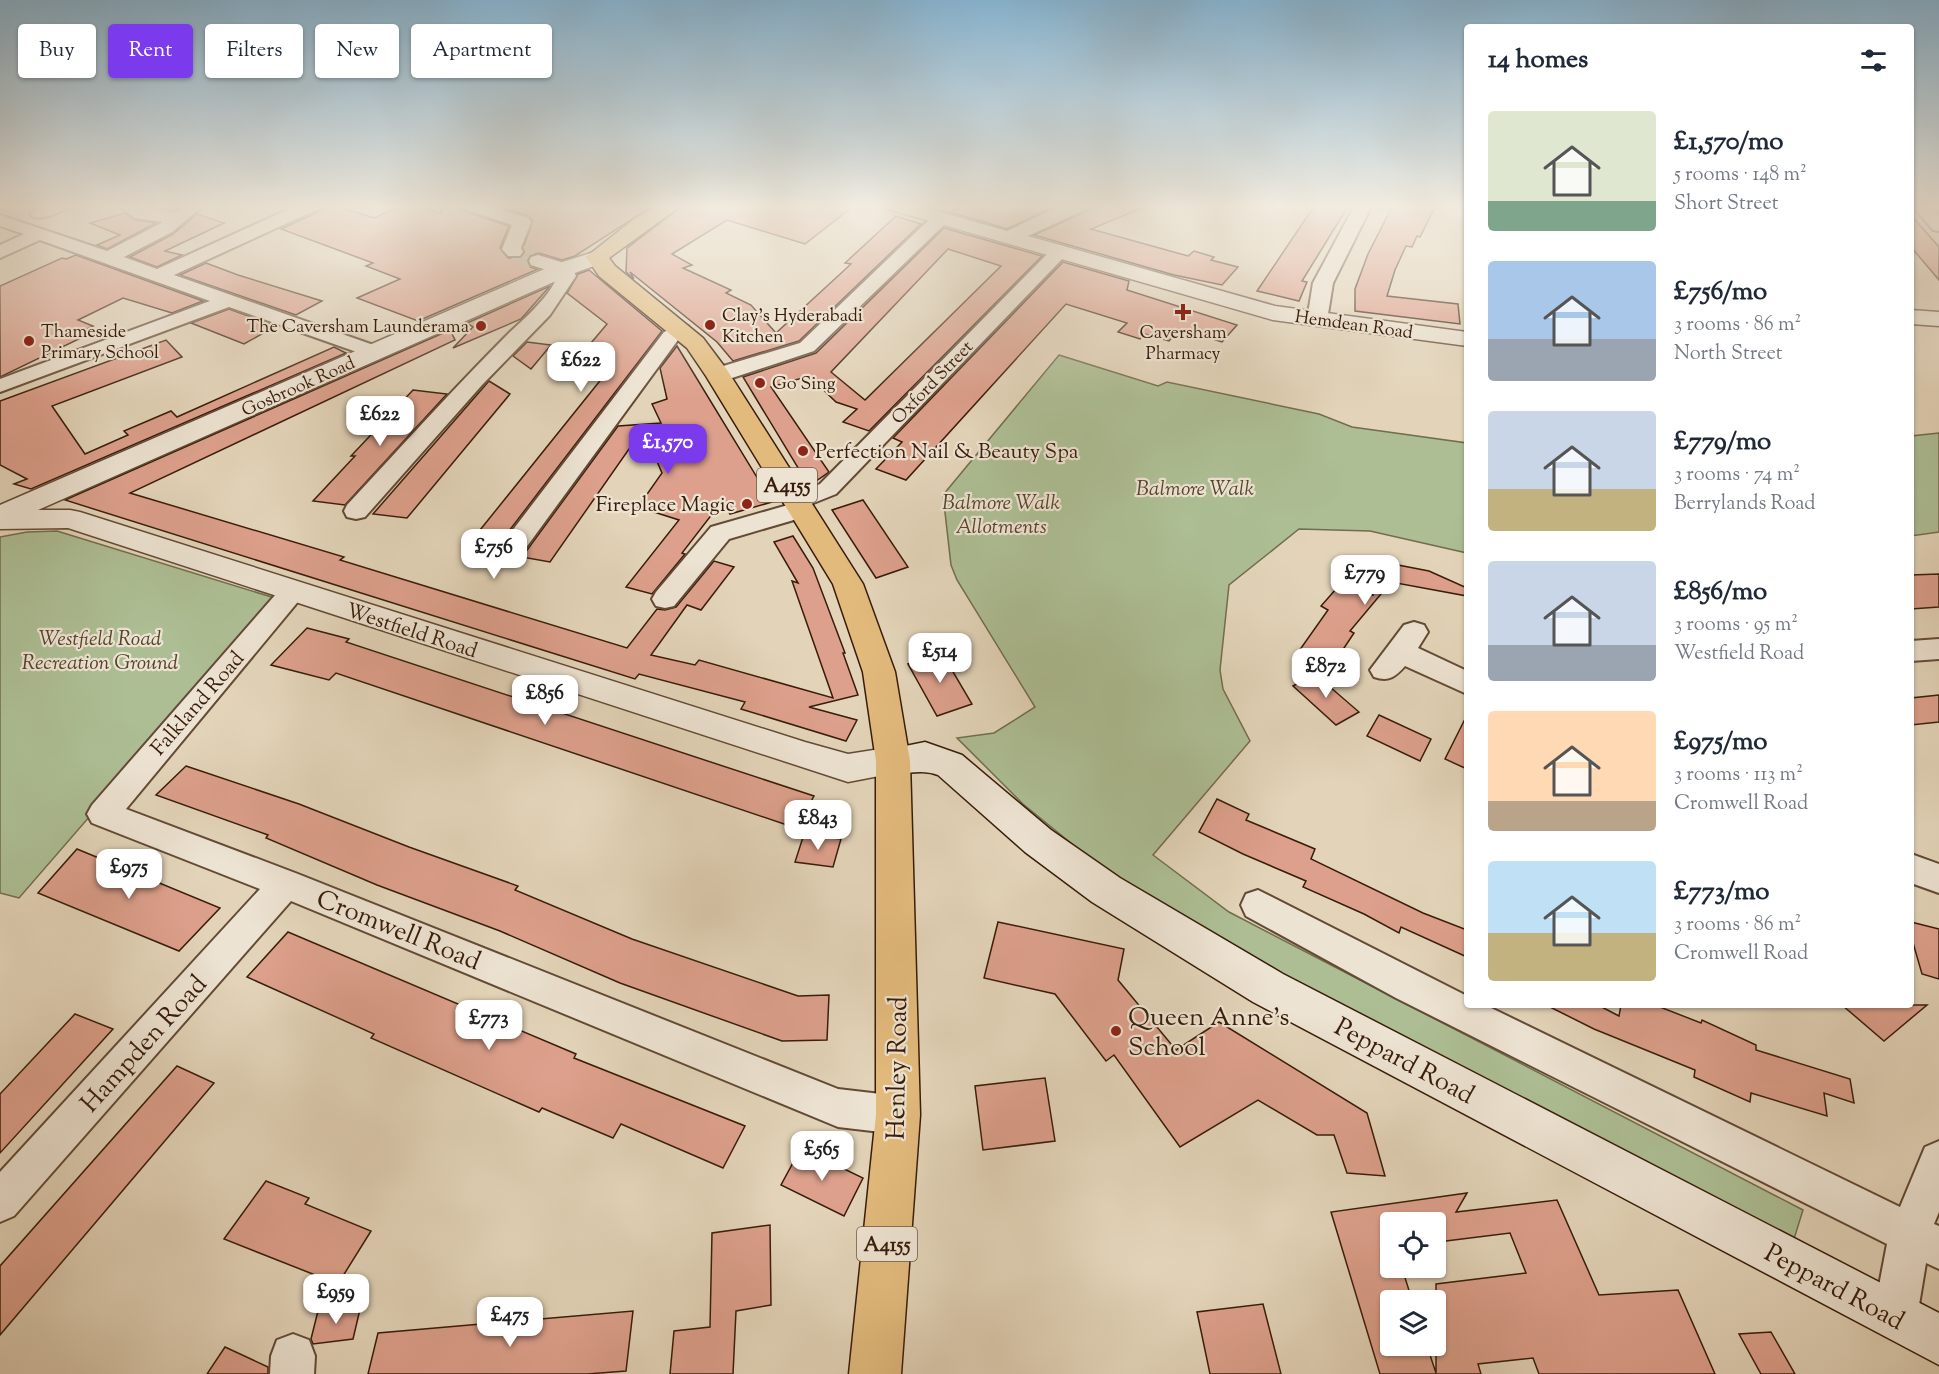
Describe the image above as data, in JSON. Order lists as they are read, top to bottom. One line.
{"streets":{"main road":["A4155","Henley Road"],"street":["Hemdean Road","Oxford Street","Gosbrook Road","Westfield Road","Falkland Road","Cromwell Road","Hampden Road","Peppard Road"]},"crossings":[["Oxford Street","A4155"],["Gosbrook Road","Westfield Road"],["A4155","Westfield Road"],["A4155","Peppard Road"],["A4155","Henley Road"],["Westfield Road","Falkland Road"],["Westfield Road","Peppard Road"],["Westfield Road","Henley Road"],["Falkland Road","Cromwell Road"],["Cromwell Road","Hampden Road"],["Cromwell Road","Henley Road"],["Peppard Road","Henley Road"]],"parks":["Balmore Walk","Balmore Walk Allotments","Westfield Road Recreation Ground"],"places":{"health":["Caversham Pharmacy"],"other":["Clay's Hyderabadi Kitchen","The Caversham Launderama","Thameside Primary School","Go Sing","Perfection Nail & Beauty Spa","Fireplace Magic","Queen Anne's School"]},"page":{"chip":["Buy","Rent","Filters","New","Apartment"],"heading":"14 homes","list":[{"name":"£1,570/mo","note":"5 rooms · 148 m² · Short Street"},{"name":"£756/mo","note":"3 rooms · 86 m² · North Street"},{"name":"£779/mo","note":"3 rooms · 74 m² · Berrylands Road"},{"name":"£856/mo","note":"3 rooms · 95 m² · Westfield Road"},{"name":"£975/mo","note":"3 rooms · 113 m² · Cromwell Road"},{"name":"£773/mo","note":"3 rooms · 86 m² · Cromwell Road"}],"price":["£622","£622","£1,570","£756","£779","£514","£872","£856","£843","£975","£773","£565","£959","£475"]}}
